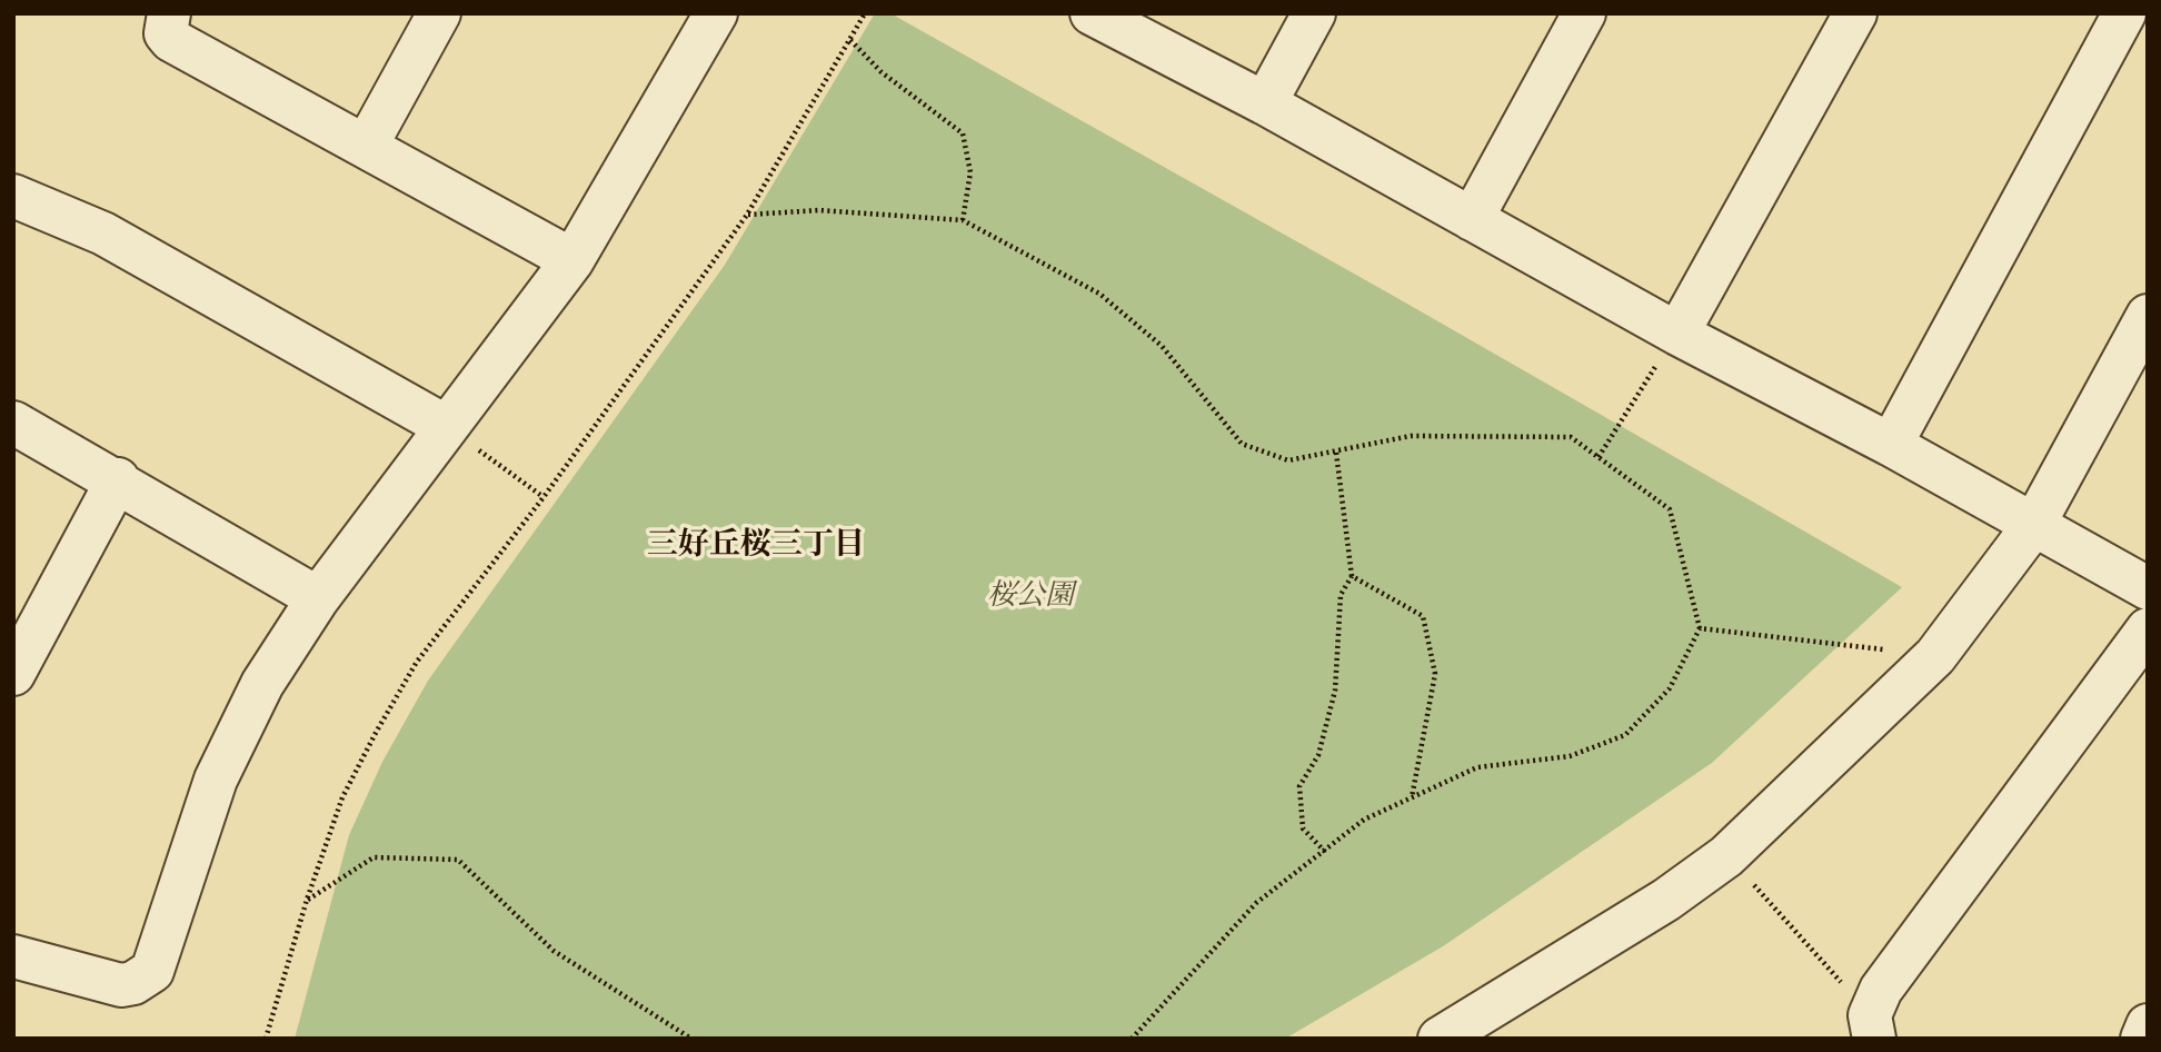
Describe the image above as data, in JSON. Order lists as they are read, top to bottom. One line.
{"districts":["三好丘桜三丁目"],"parks":["桜公園"]}
